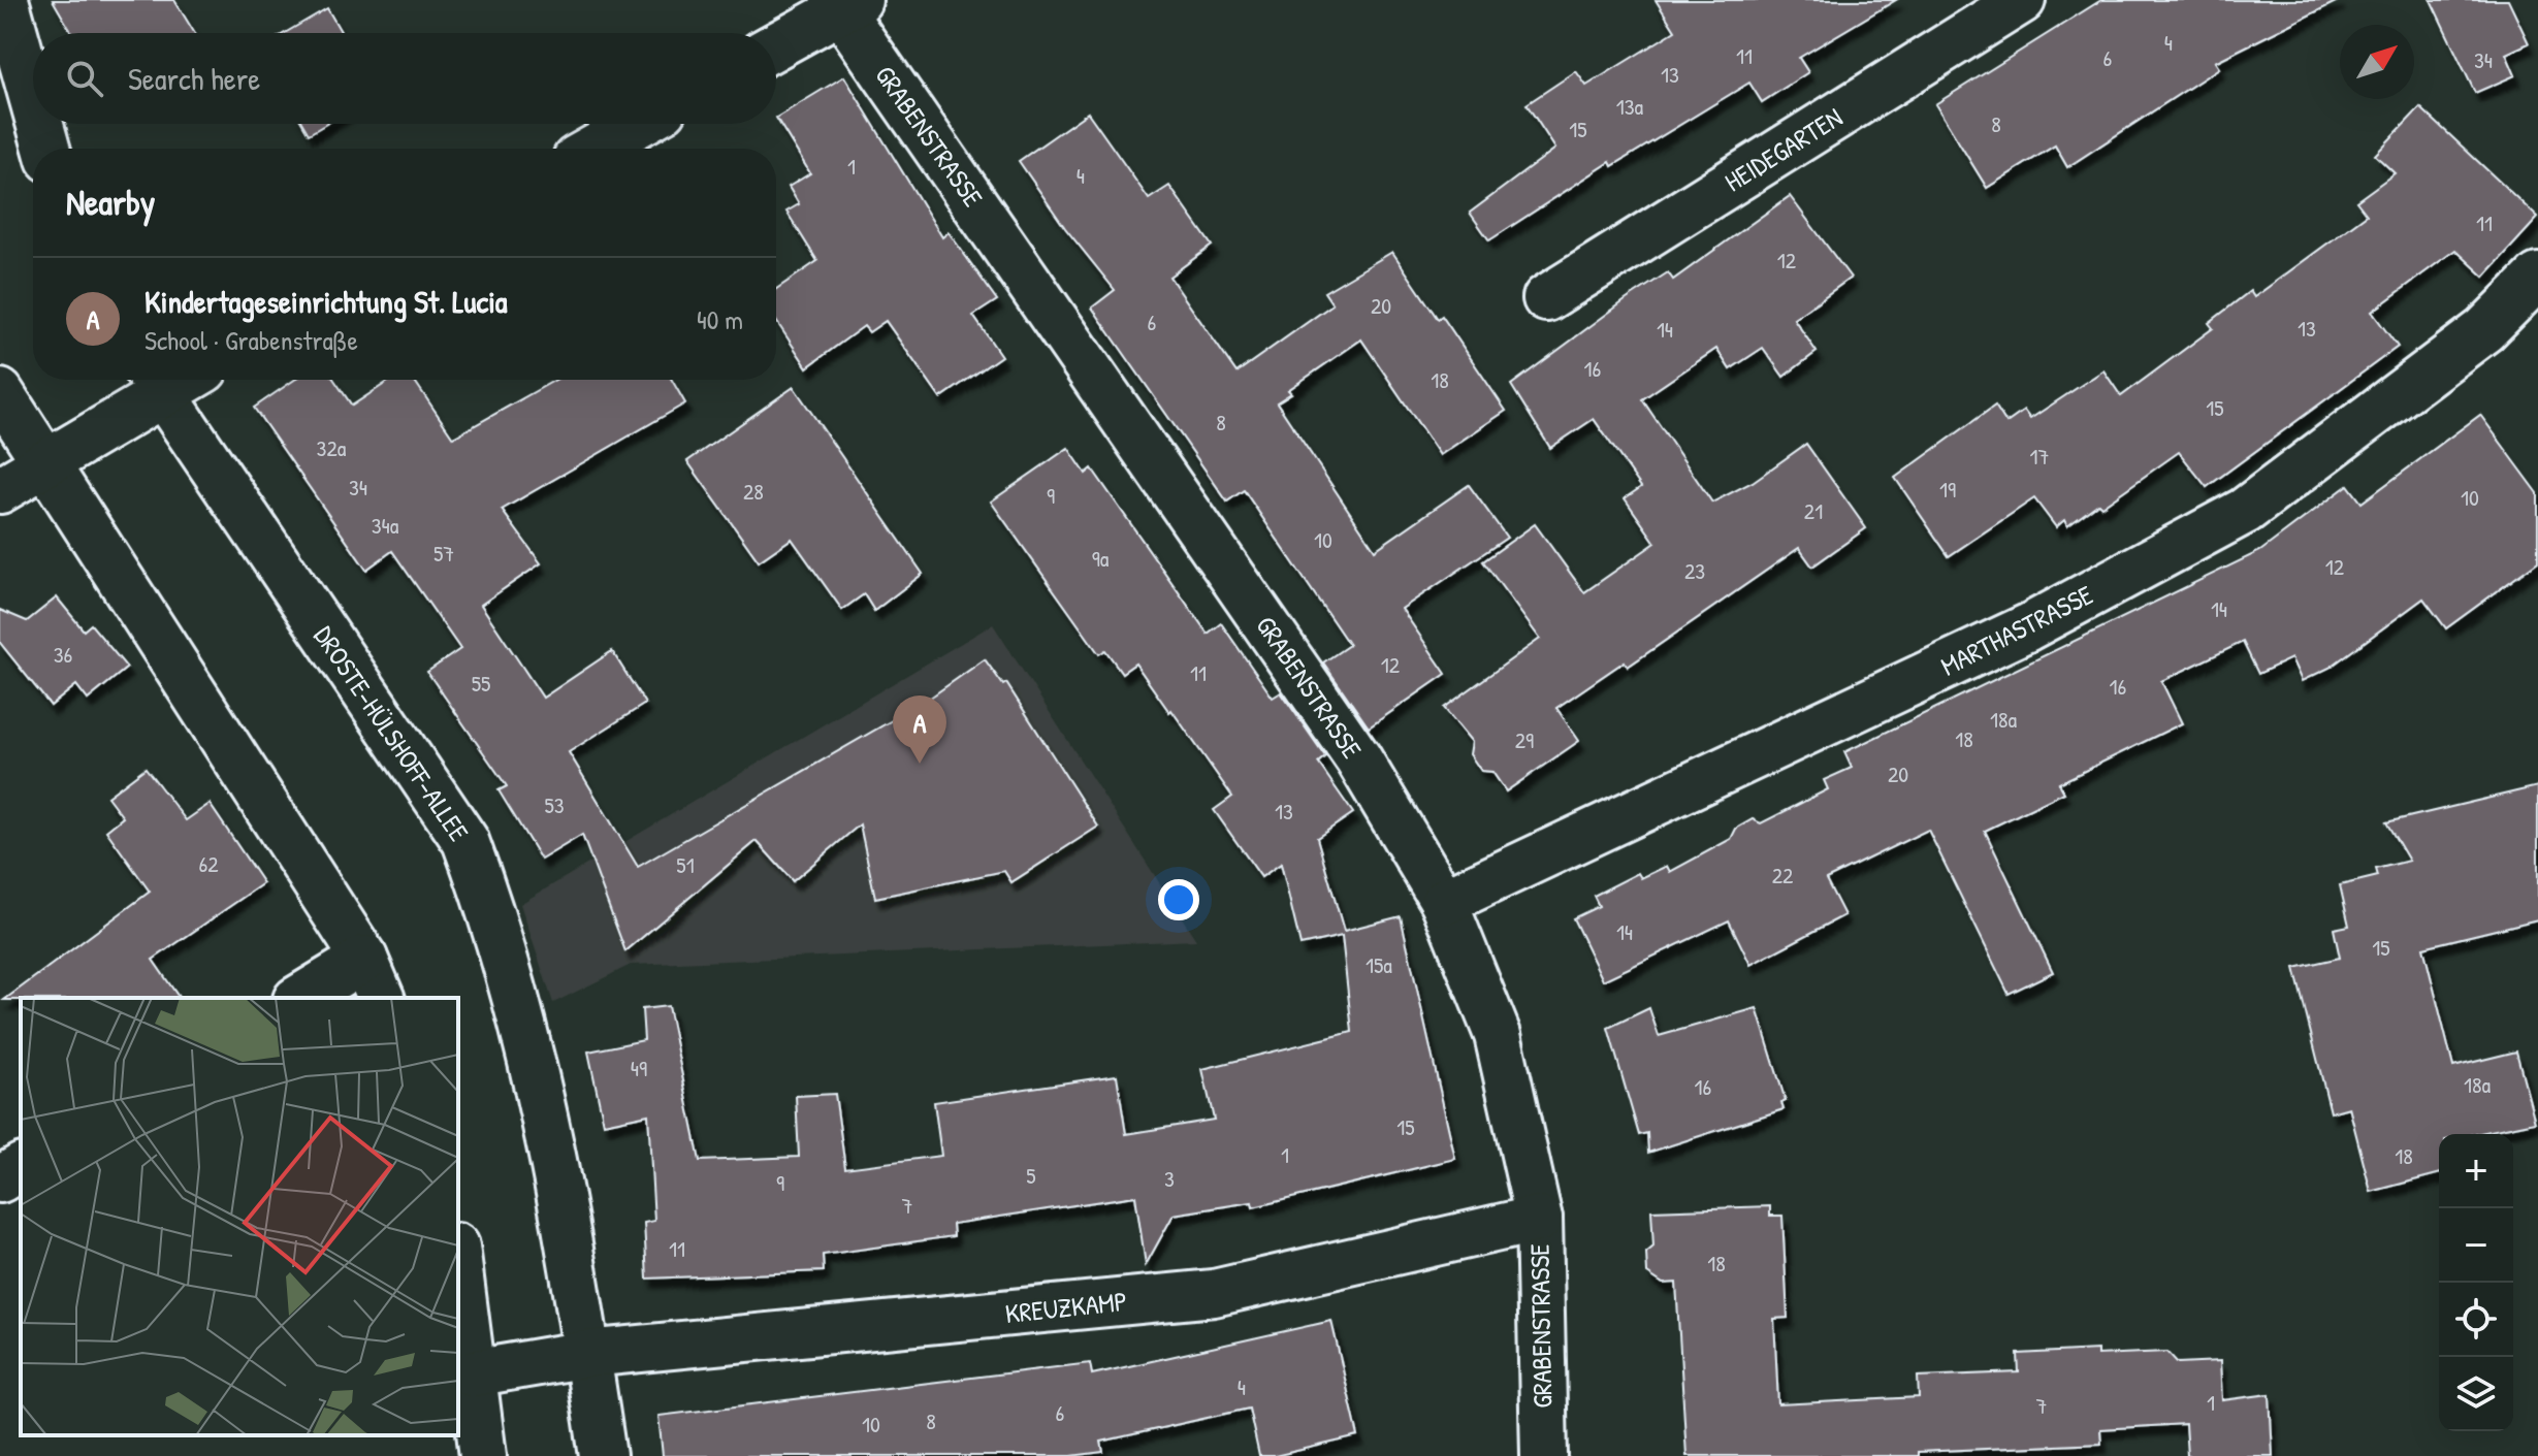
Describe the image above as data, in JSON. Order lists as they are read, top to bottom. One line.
{"streets":{"street":["GRABENSTRASSE","HEIDEGARTEN","MARTHASTRASSE","DROSTE-HÜLSHOFF-ALLEE","KREUZKAMP"]},"crossings":[["GRABENSTRASSE","MARTHASTRASSE"],["GRABENSTRASSE","KREUZKAMP"],["DROSTE-HÜLSHOFF-ALLEE","KREUZKAMP"]],"house_numbers":["4","11","6","34","13","13a","8","15","1","4","11","12","20","6","13","14","16","18","15","8","32a","17","34","19","28","9","10","21","34a","10","57","9a","12","23","14","36","12","11","55","16","18a","18","29","20","53","13","62","51","22","14","15","15a","49","18a","16","15","1","18","5","3","9","7","11","18","4","1","7","6","8","10"],"north":"top right","page":{"search":"Search here","heading":"Nearby","list":[{"mark":"A","name":"Kindertageseinrichtung St. Lucia","note":"School · Grabenstraße","value":"40 m"}],"pins":"A","map_buttons":["+","−"]}}
